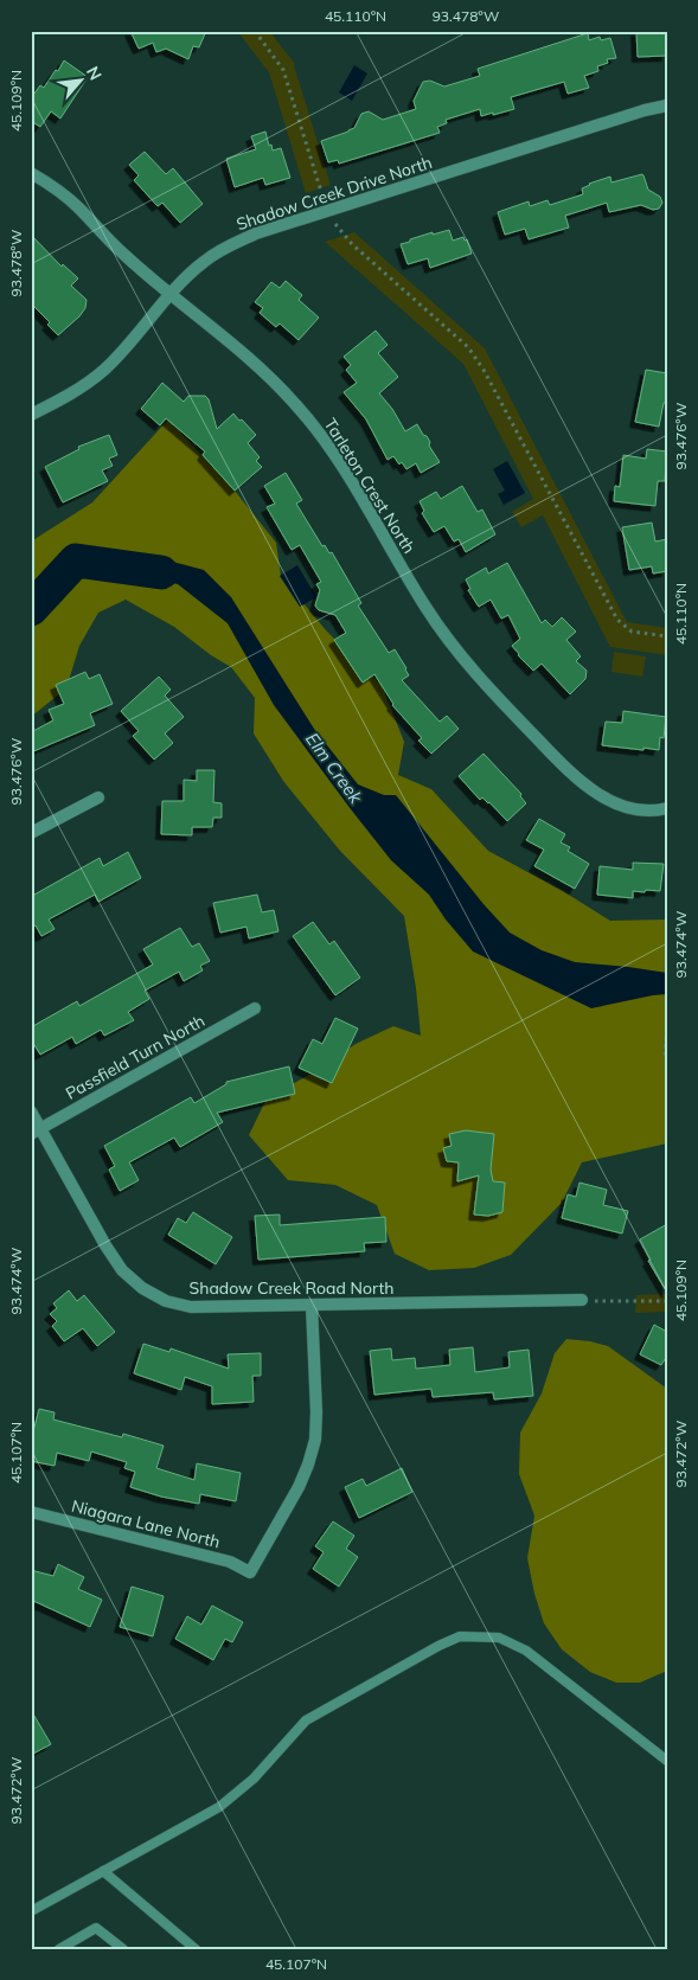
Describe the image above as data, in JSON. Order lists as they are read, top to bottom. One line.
{"streets":{"street":["Shadow Creek Drive North","Tarleton Crest North","Passfield Turn North","Shadow Creek Road North","Niagara Lane North"]},"crossings":[["Shadow Creek Drive North","Tarleton Crest North"],["Passfield Turn North","Shadow Creek Road North"],["Shadow Creek Road North","Niagara Lane North"]],"water":["Elm Creek"],"north":"top right","coordinates":["45.110°N","93.478°W","45.109°N","93.476°W","93.474°W","45.107°N","93.472°W"]}
